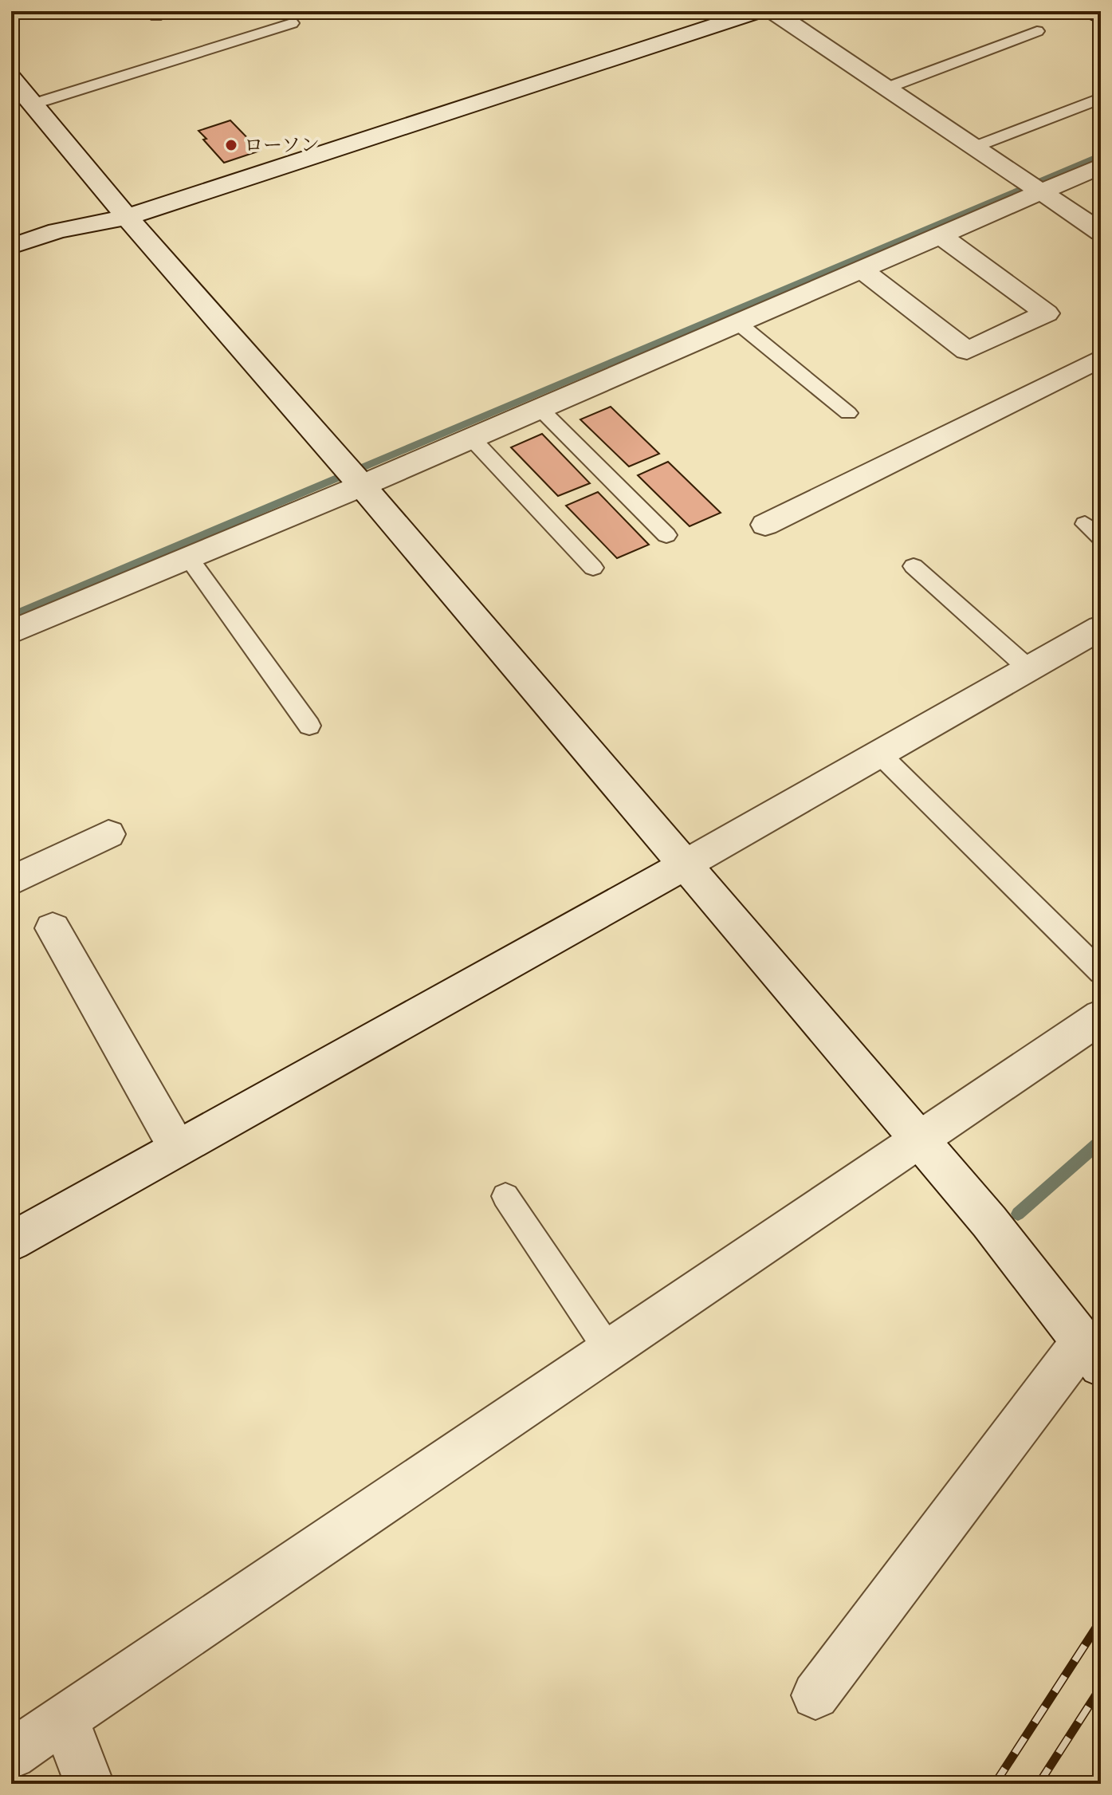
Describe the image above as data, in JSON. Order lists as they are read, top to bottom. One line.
{"places":["ローソン"]}
